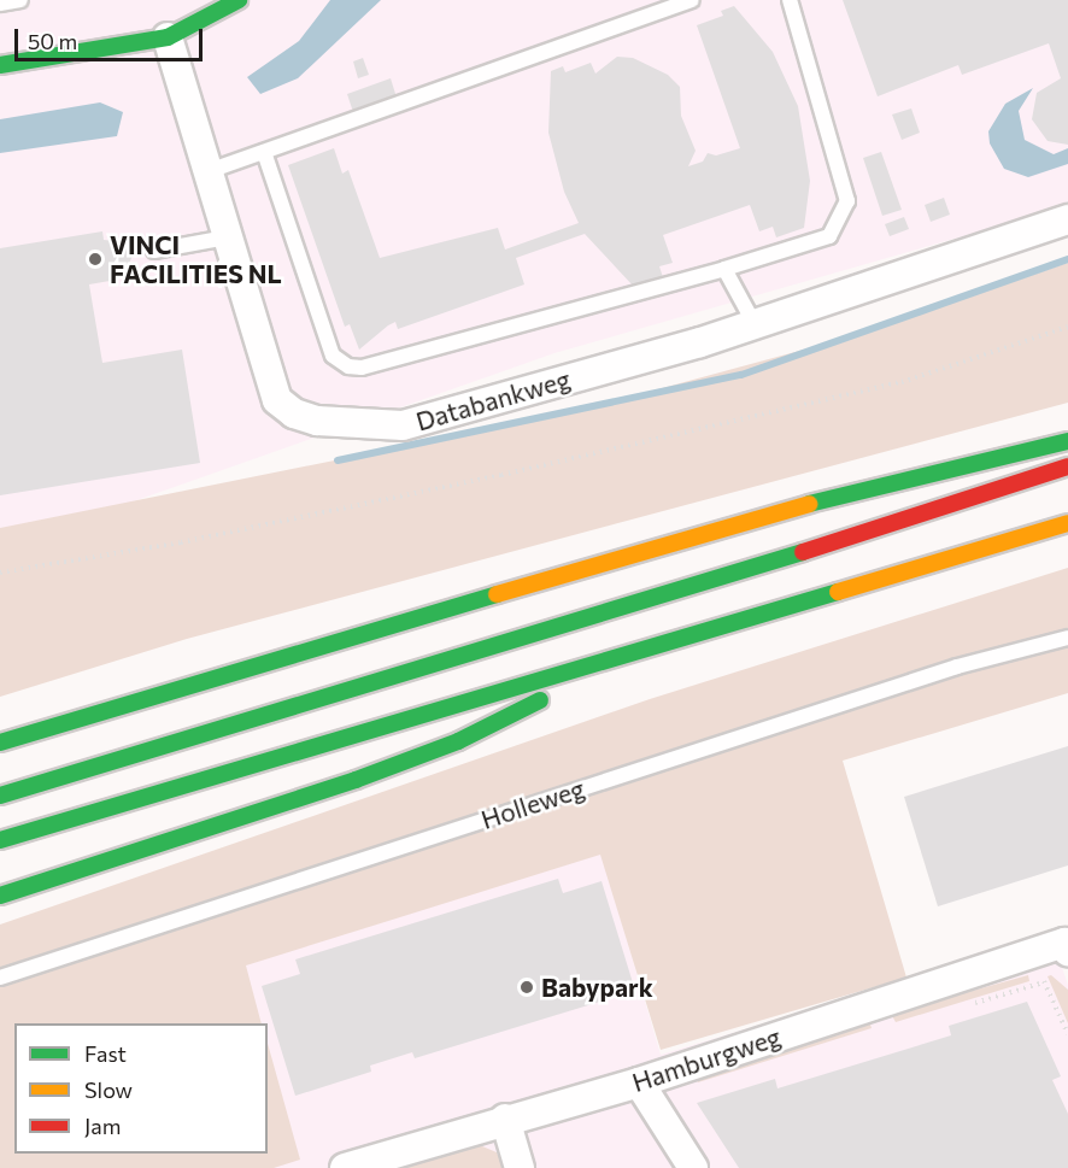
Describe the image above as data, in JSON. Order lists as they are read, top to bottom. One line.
{"streets":{"street":["Databankweg","Hamburgweg"],"lane":["Holleweg"]},"places":["VINCI FACILITIES NL","Babypark"],"legend":["Fast","Slow","Jam"],"scale_bar":"50 m"}
